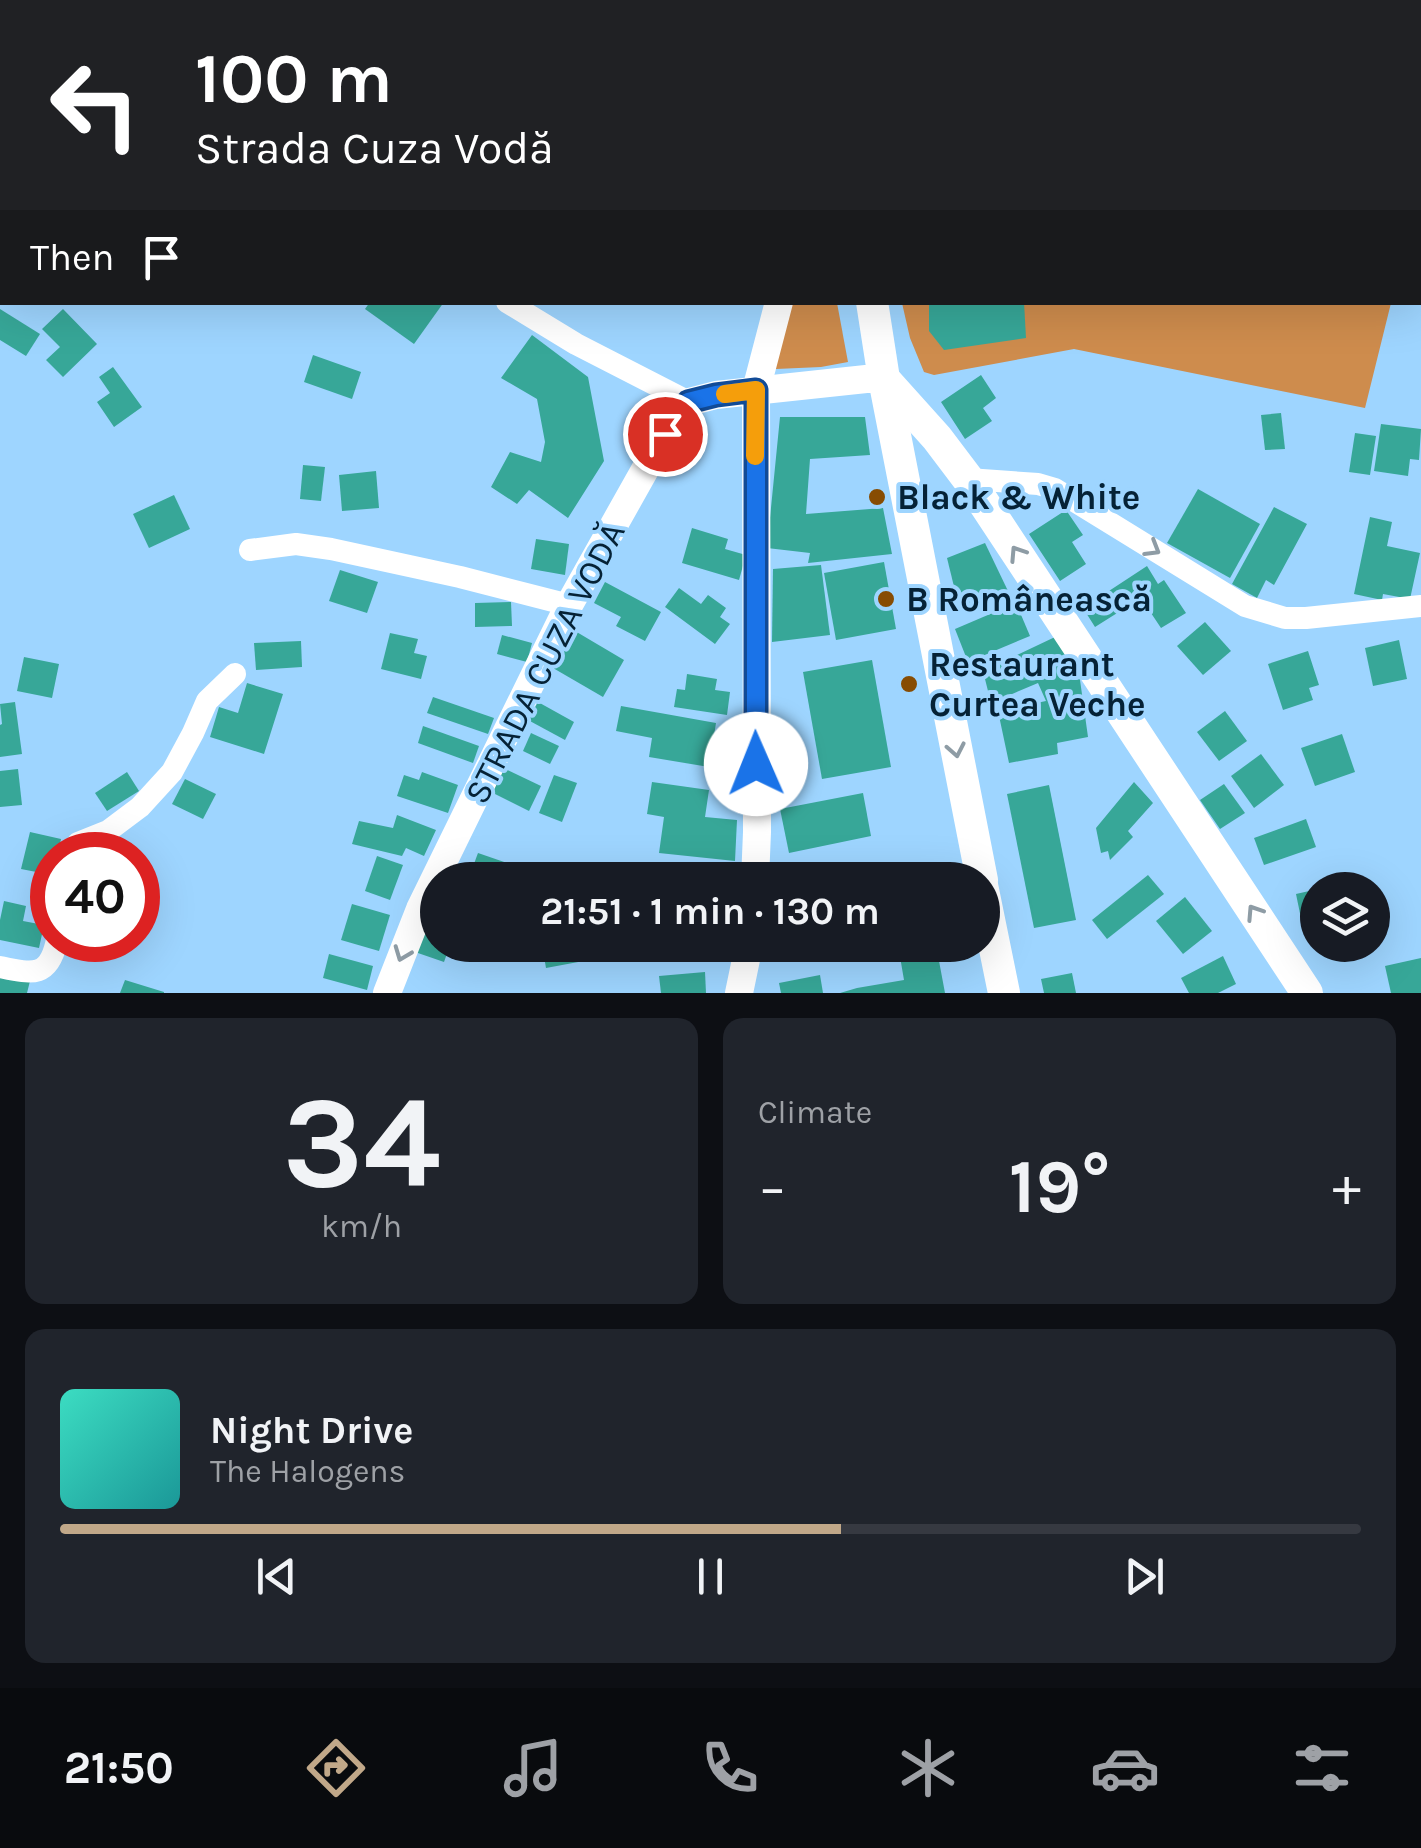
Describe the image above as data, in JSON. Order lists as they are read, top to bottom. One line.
{"streets":{"street":["STRADA CUZA VODĂ"]},"one_way":["STRADA CUZA VODĂ"],"places":["Black & White","B Românească","Restaurant Curtea Veche"],"page":{"turn":["100 m","Strada Cuza Vodă"],"then":"Then","limit":"40","trip":"21:51 · 1 min · 130 m","tile":[["34","km/h"],"Climate"],"heat":["−","19°","+"],"song":["Night Drive","The Halogens"],"tabs":"21:50"}}
